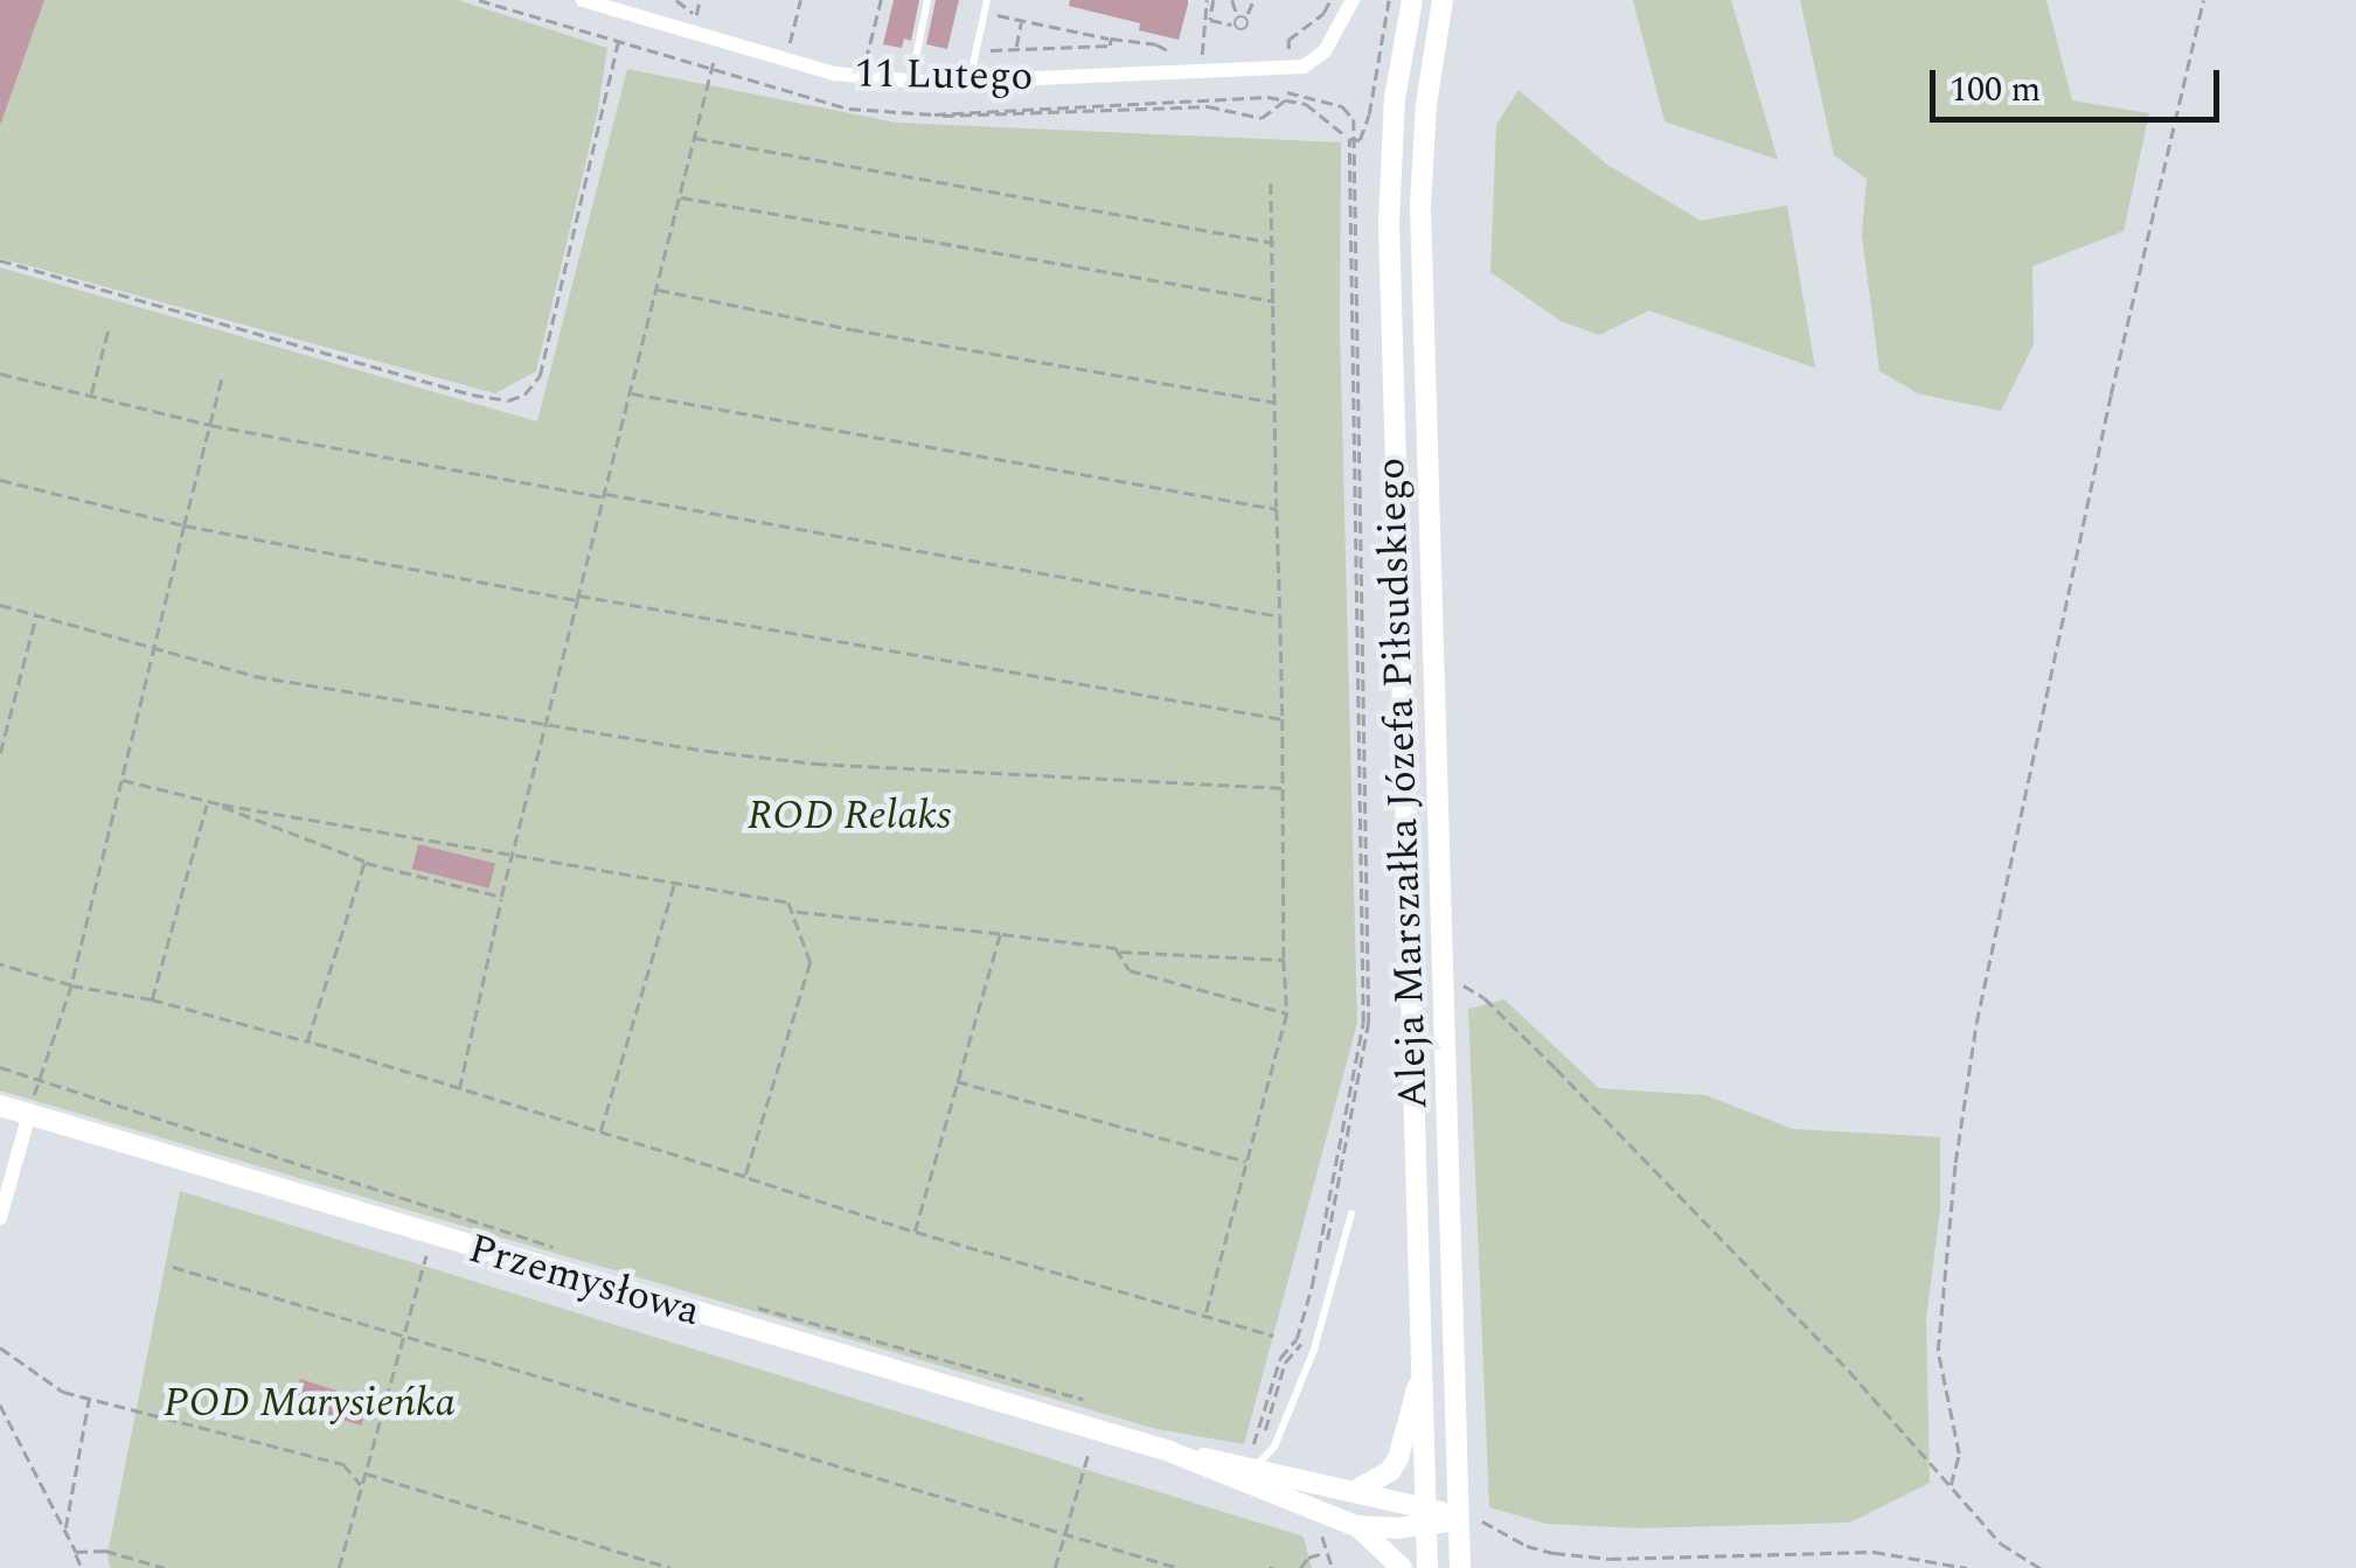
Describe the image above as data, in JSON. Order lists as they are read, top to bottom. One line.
{"streets":{"main road":["Aleja Marszałka Józefa Piłsudskiego","Przemysłowa"],"street":["11 Lutego"]},"crossings":[["Aleja Marszałka Józefa Piłsudskiego","Przemysłowa"]],"parks":["ROD Relaks","POD Marysieńka"],"scale_bar":"100 m"}
